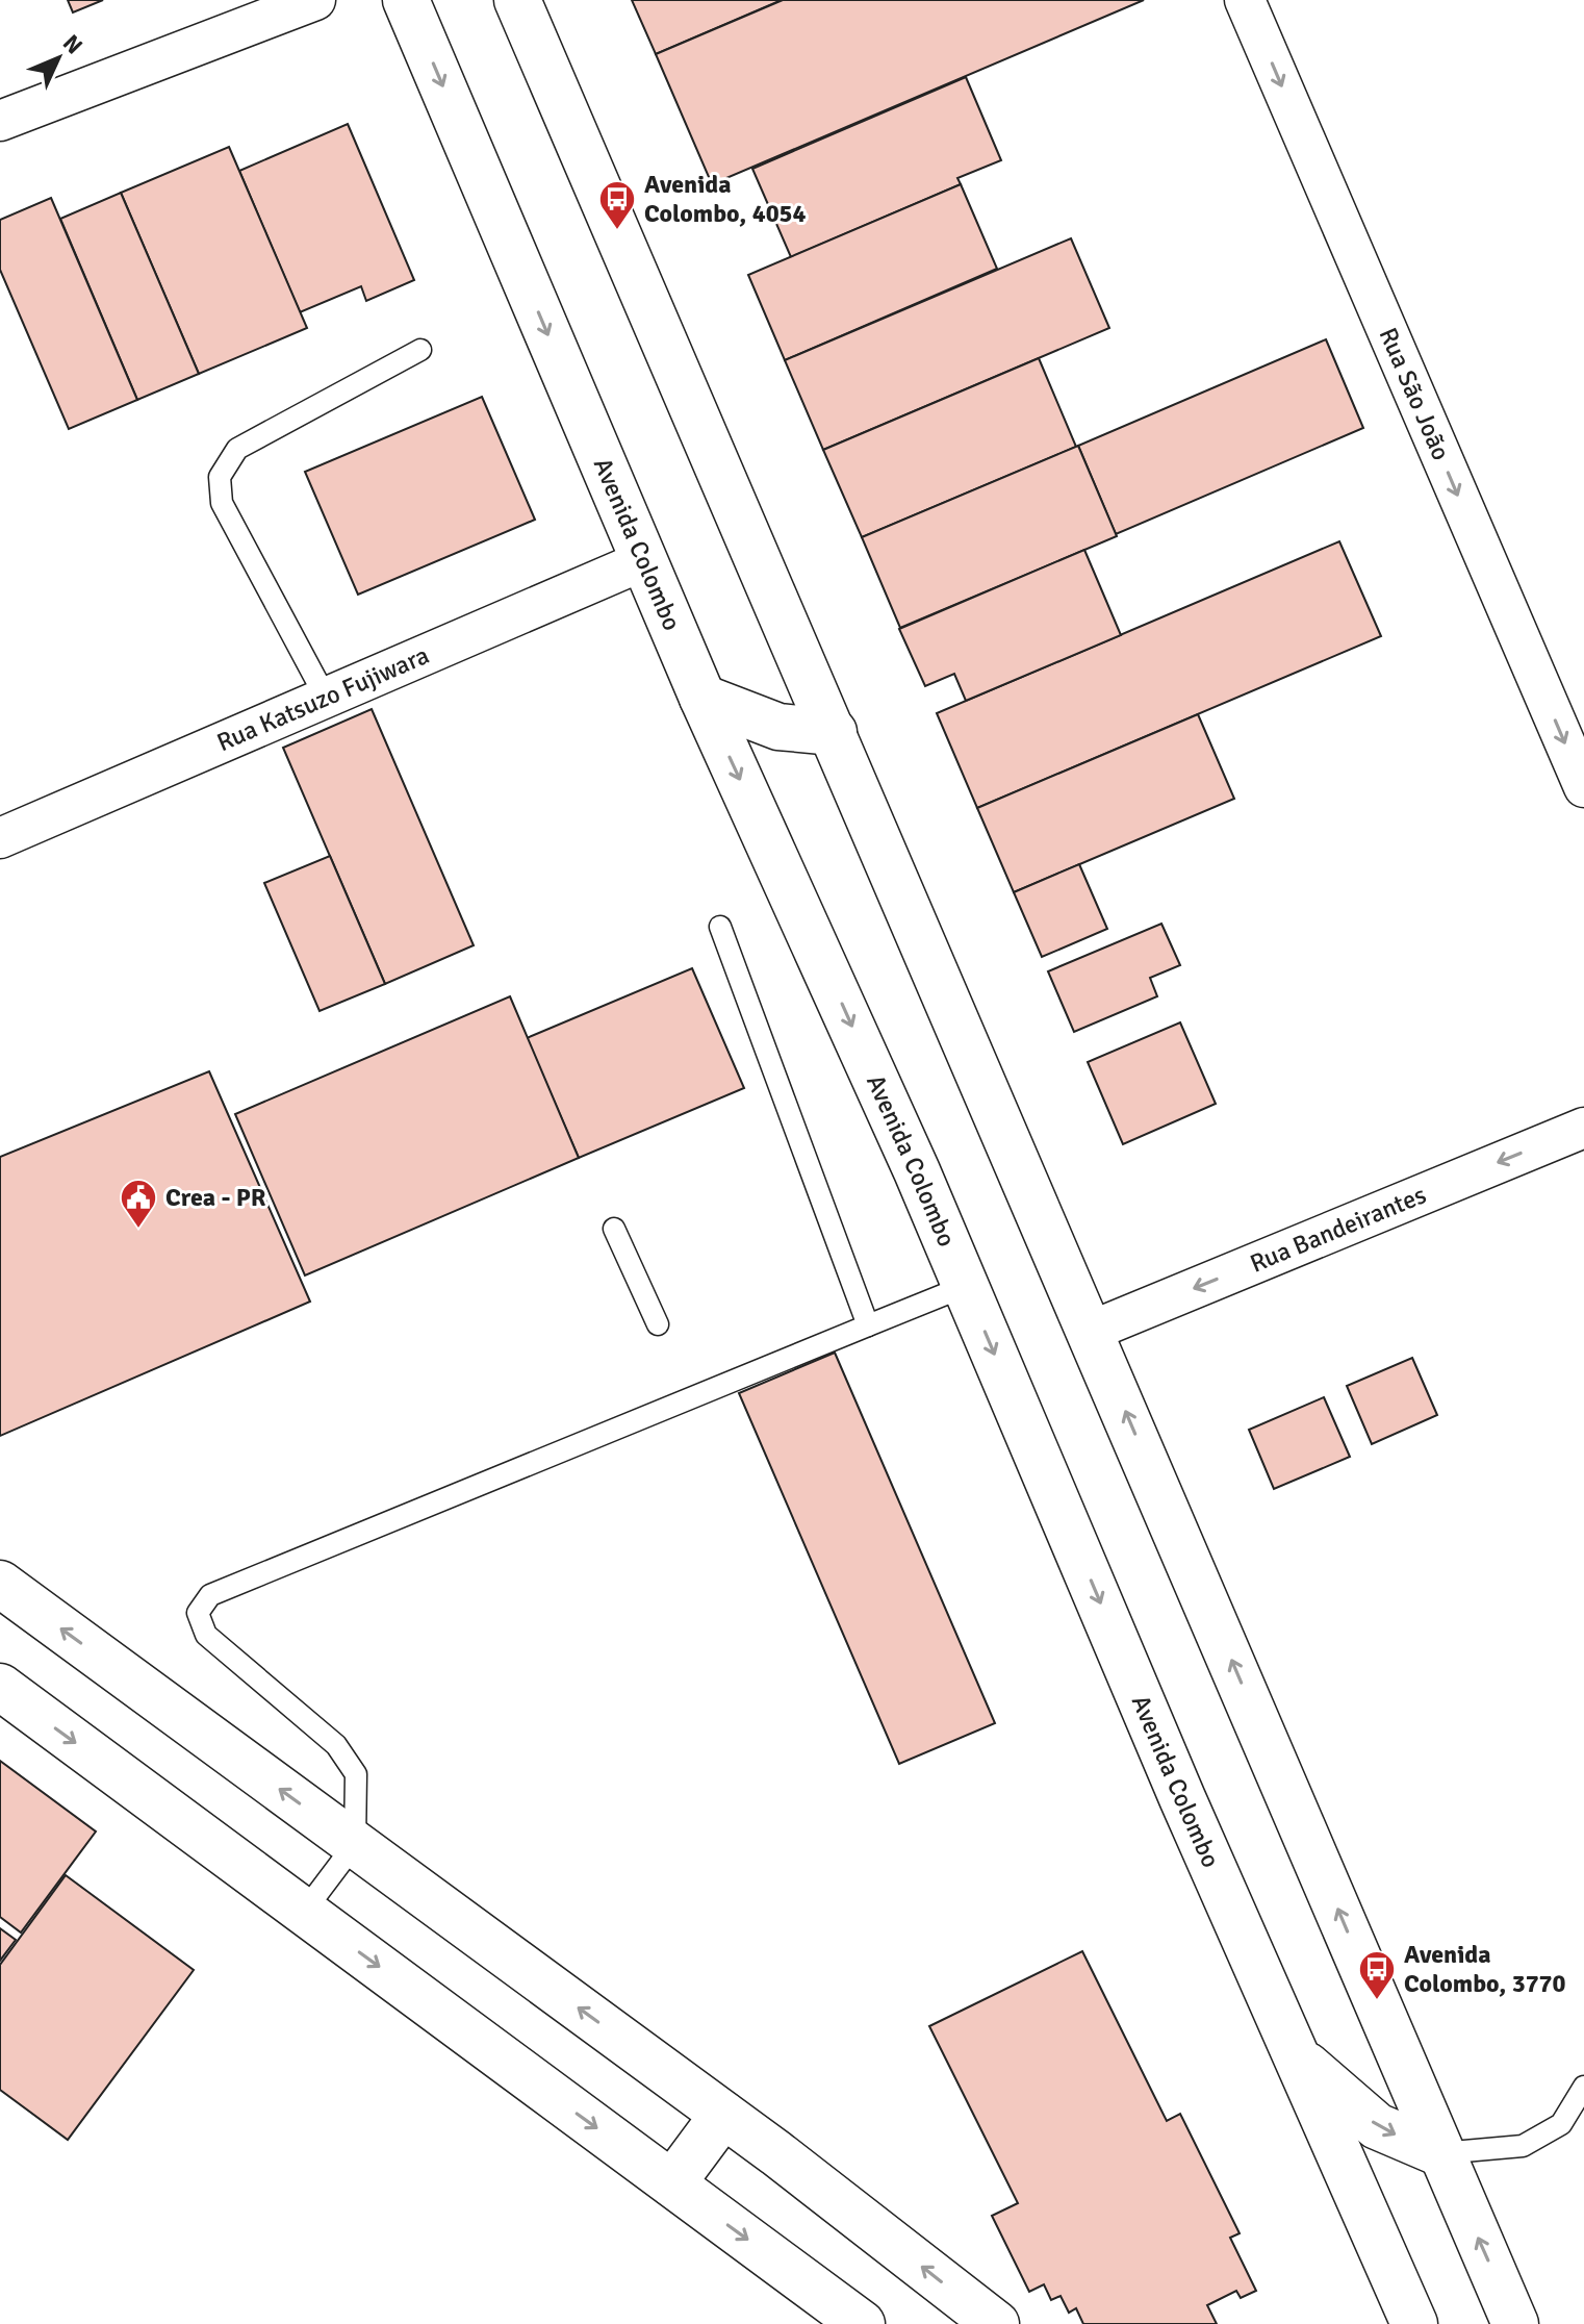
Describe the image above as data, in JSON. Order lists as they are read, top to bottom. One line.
{"streets":{"main road":["Avenida Colombo"],"street":["Rua São João","Rua Katsuzo Fujiwara","Rua Bandeirantes"]},"crossings":[["Avenida Colombo","Rua Katsuzo Fujiwara"]],"one_way":["Rua São João","Rua Bandeirantes"],"places":{"bus stop":["Avenida Colombo, 4054","Avenida Colombo, 3770"],"public building":["Crea - PR"]},"north":"top right"}
